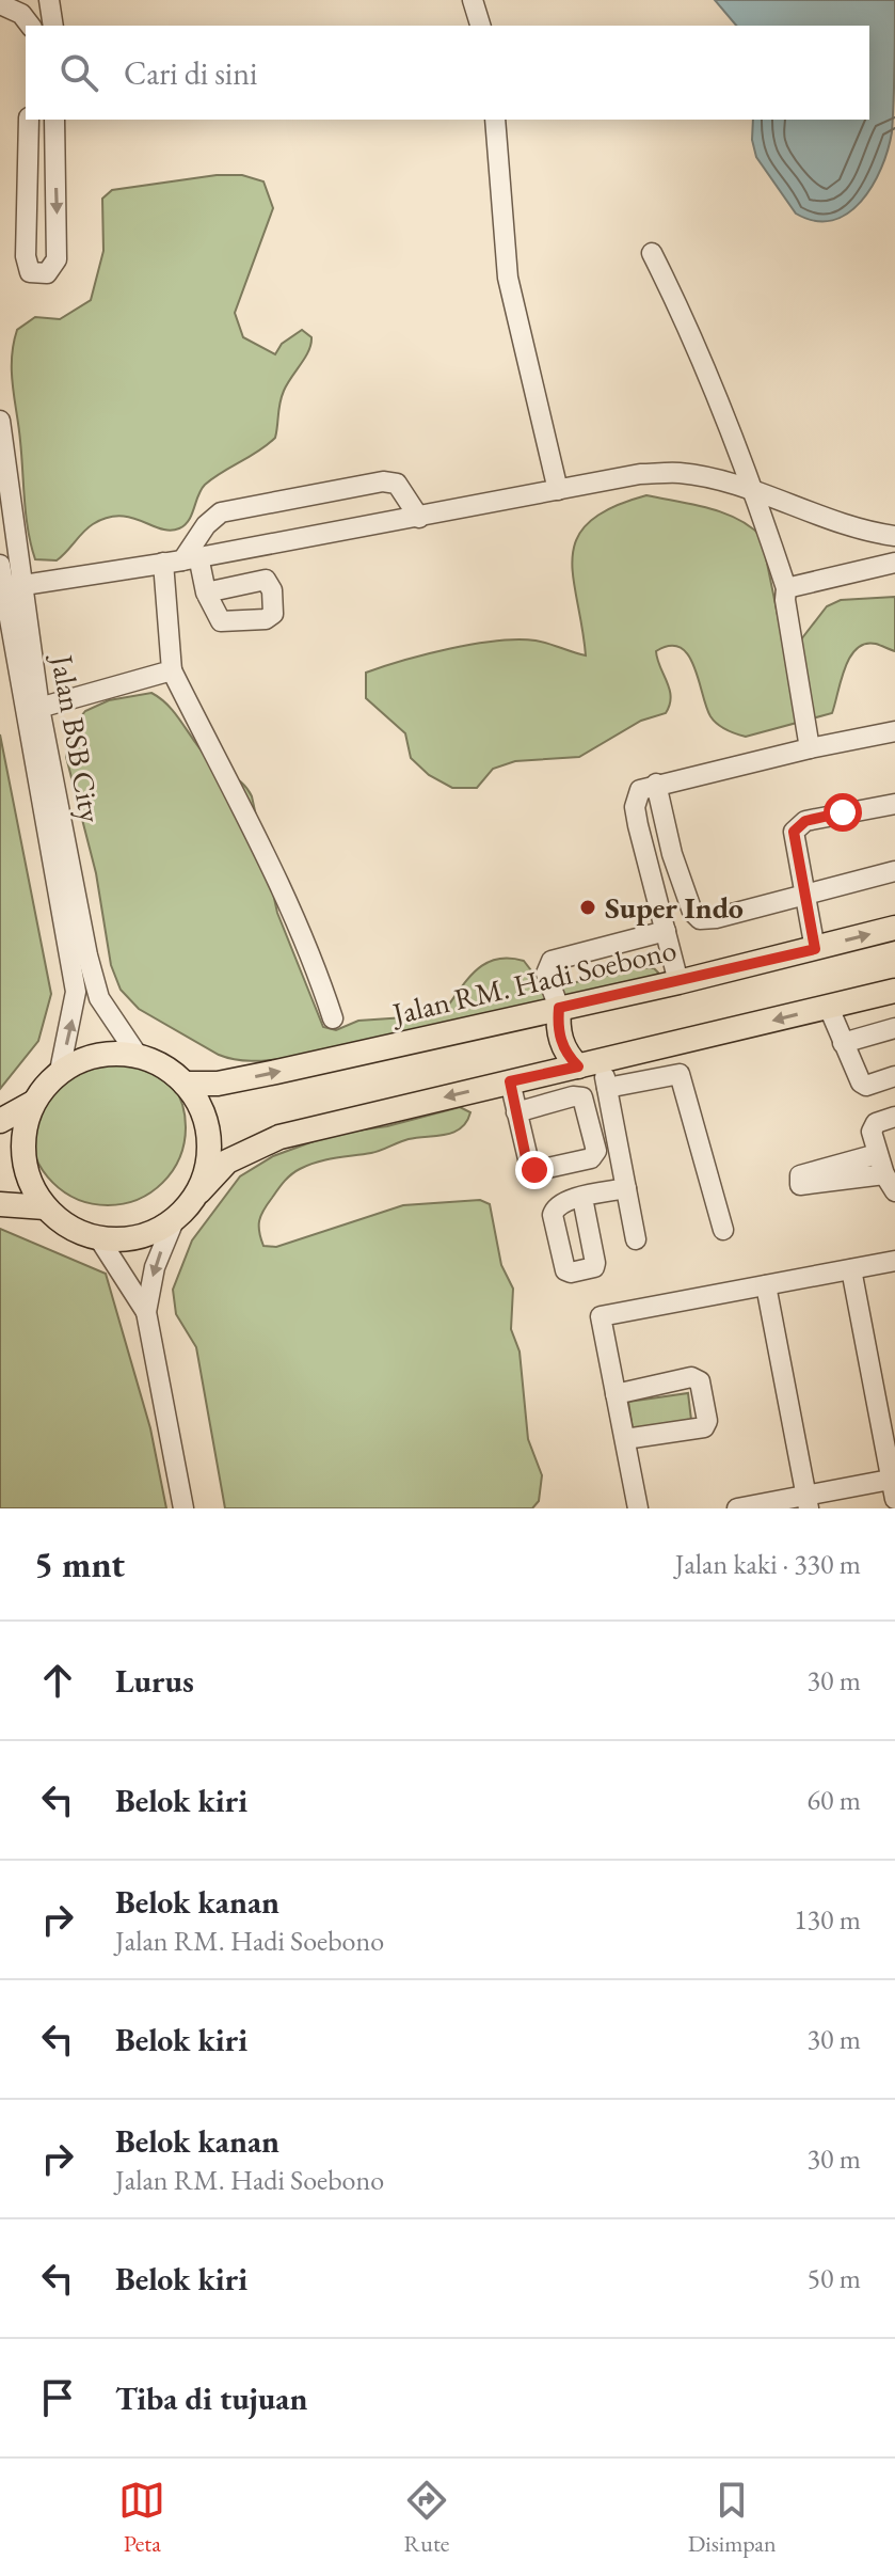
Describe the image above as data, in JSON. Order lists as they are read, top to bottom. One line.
{"streets":{"main road":["Jalan RM. Hadi Soebono"],"street":["Jalan BSB City"]},"crossings":[["Jalan BSB City","Jalan RM. Hadi Soebono"]],"places":["Super Indo"],"page":{"search":"Cari di sini","heading":["5 mnt","Jalan kaki · 330 m"],"list":[["Lurus","30 m"],["Belok kiri","60 m"],["Belok kanan","Jalan RM. Hadi Soebono","130 m"],["Belok kiri","30 m"],["Belok kanan","Jalan RM. Hadi Soebono","30 m"],["Belok kiri","50 m"],"Tiba di tujuan"],"nav":["Peta","Rute","Disimpan"]}}
